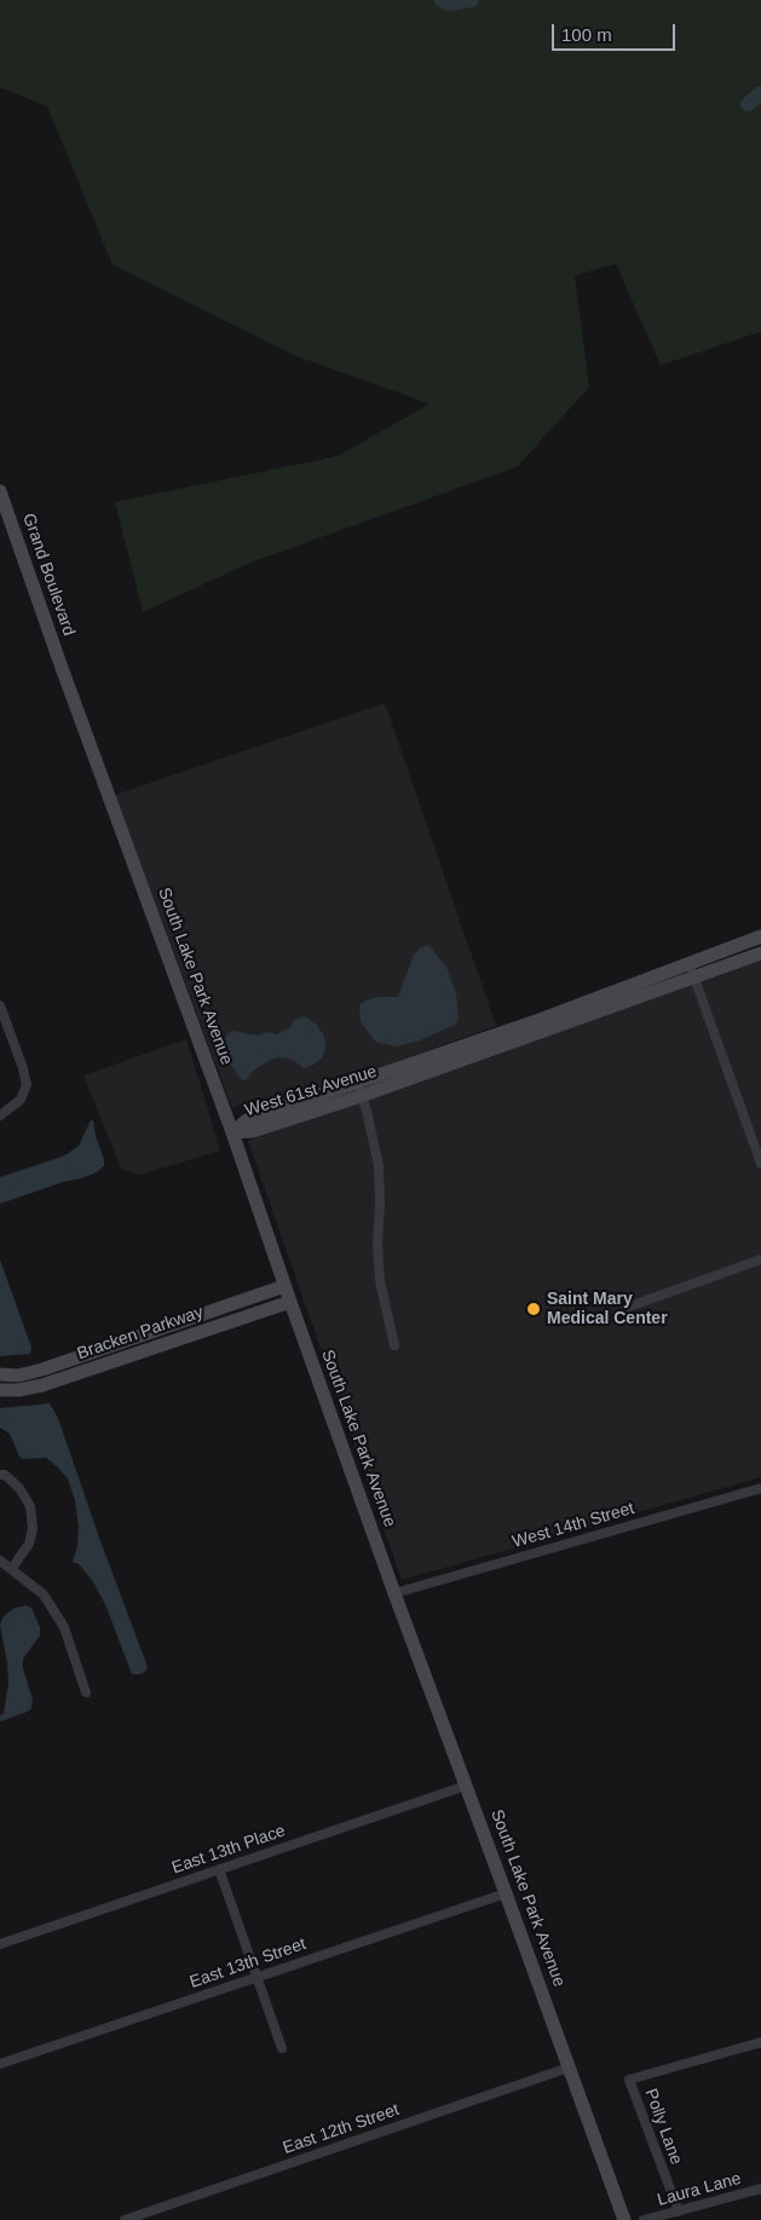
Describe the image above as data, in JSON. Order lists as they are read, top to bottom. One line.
{"streets":{"main road":["Grand Boulevard","South Lake Park Avenue","West 61st Avenue","Bracken Parkway"],"street":["West 14th Street","East 13th Place","East 13th Street","Polly Lane","East 12th Street","Laura Lane"]},"crossings":[["Grand Boulevard","South Lake Park Avenue"],["South Lake Park Avenue","West 61st Avenue"],["South Lake Park Avenue","Bracken Parkway"],["South Lake Park Avenue","West 14th Street"],["South Lake Park Avenue","East 13th Place"],["South Lake Park Avenue","East 13th Street"],["South Lake Park Avenue","East 12th Street"],["Polly Lane","Laura Lane"]],"places":["Saint Mary Medical Center"],"scale_bar":"100 m"}
